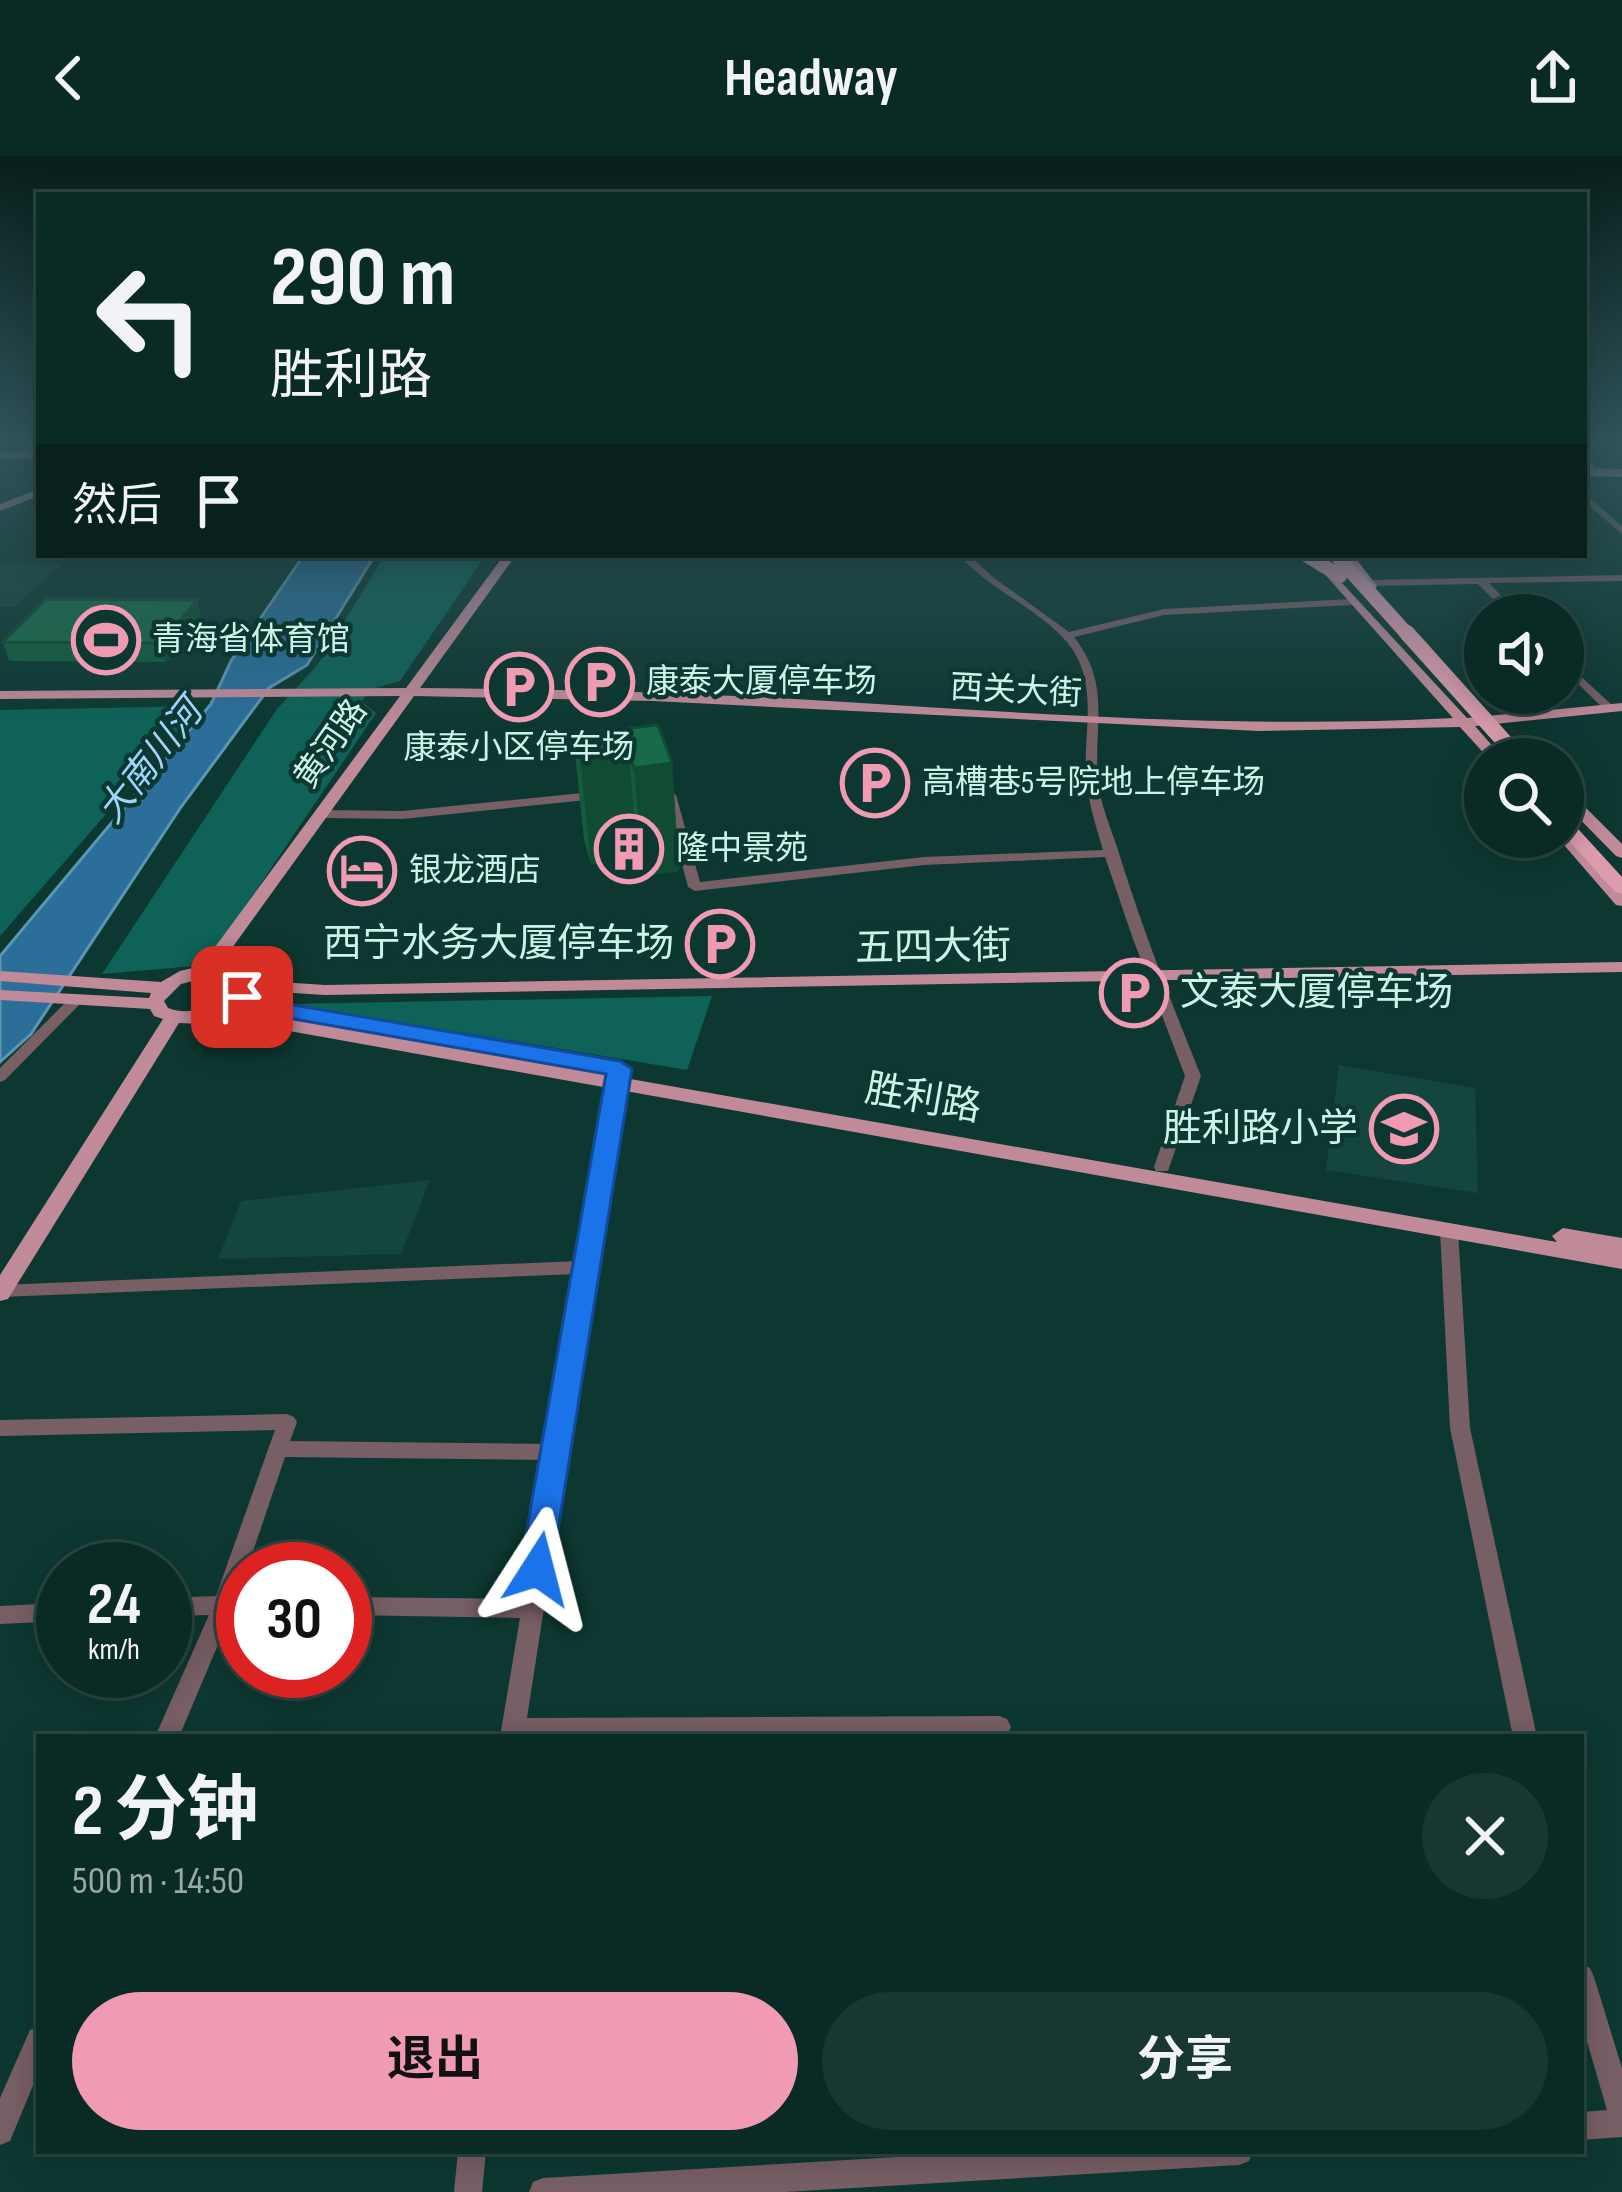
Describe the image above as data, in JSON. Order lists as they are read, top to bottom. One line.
{"streets":{"main road":["西关大街","黄河路","五四大街","胜利路"]},"crossings":[["西关大街","黄河路"],["五四大街","胜利路"]],"water":["大南川河"],"places":{"sports":["青海省体育馆"],"parking":["康泰大厦停车场","康泰小区停车场","高槽巷5号院地上停车场","西宁水务大厦停车场","文泰大厦停车场"],"building":["隆中景苑"],"hotel":["银龙酒店"],"school or university":["胜利路小学"]},"page":{"header":"Headway","turn":["290 m","胜利路"],"then":"然后","speed":"24 km/h","limit":"30","heading":["2 分钟","500 m · 14:50"],"buttons":["退出","分享"]}}
